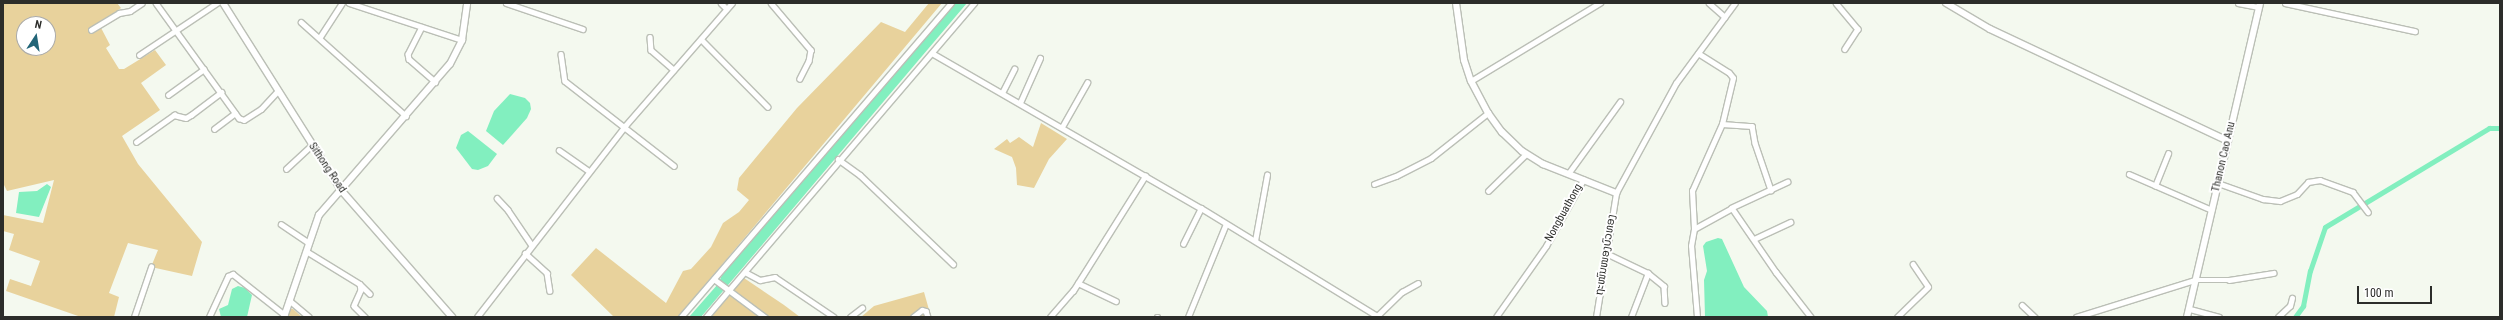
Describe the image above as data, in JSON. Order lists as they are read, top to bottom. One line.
{"streets":{"street":["Thanon Cao Anu","Sithong Road","Nongbuathong","ຖະໜົນໜອງບົວທອງ"]},"scale_bar":"100 m","north":"top"}
